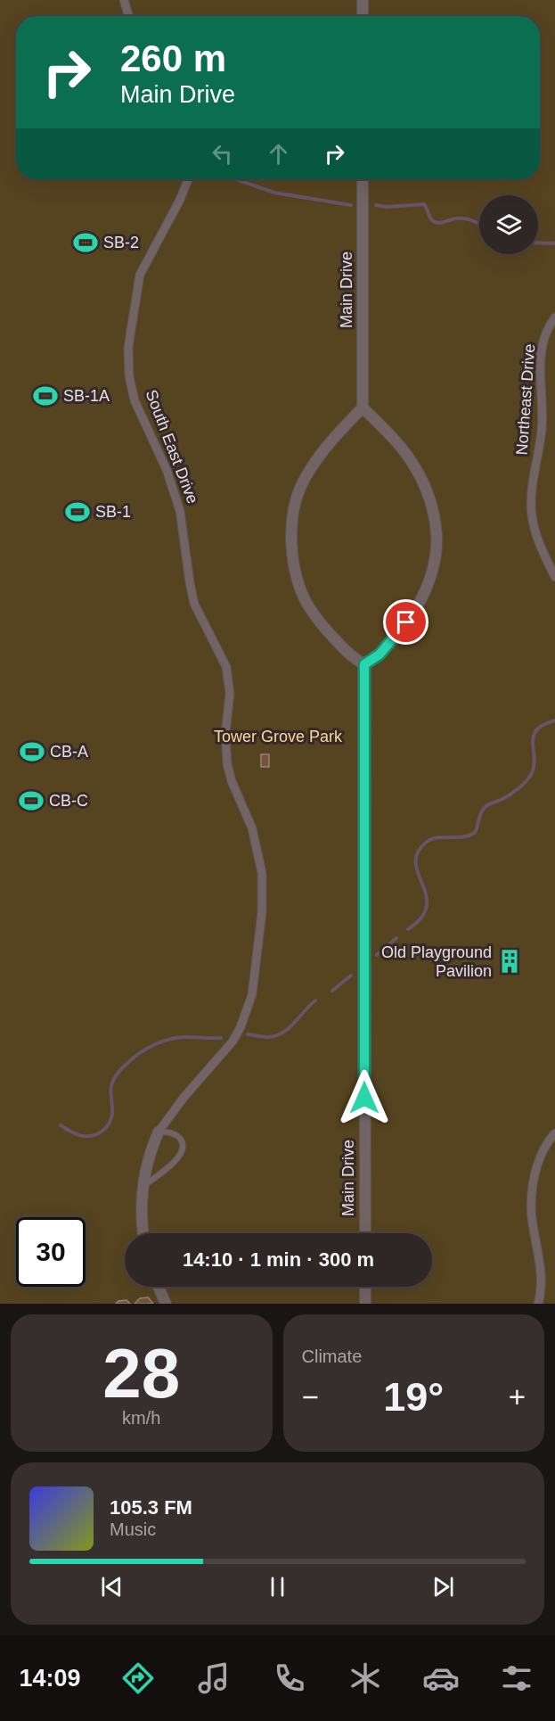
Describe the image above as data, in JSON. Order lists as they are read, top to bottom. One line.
{"streets":{"street":["Main Drive","Northeast Drive","South East Drive"]},"parks":["Tower Grove Park"],"places":{"sports":["SB-2","SB-1A","SB-1","CB-A","CB-C"],"building":["Old Playground Pavilion"]},"page":{"turn":["260 m","Main Drive"],"limit":"30","trip":"14:10 · 1 min · 300 m","tile":[["28","km/h"],"Climate"],"heat":["−","19°","+"],"song":["105.3 FM","Music"],"tabs":"14:09"}}
